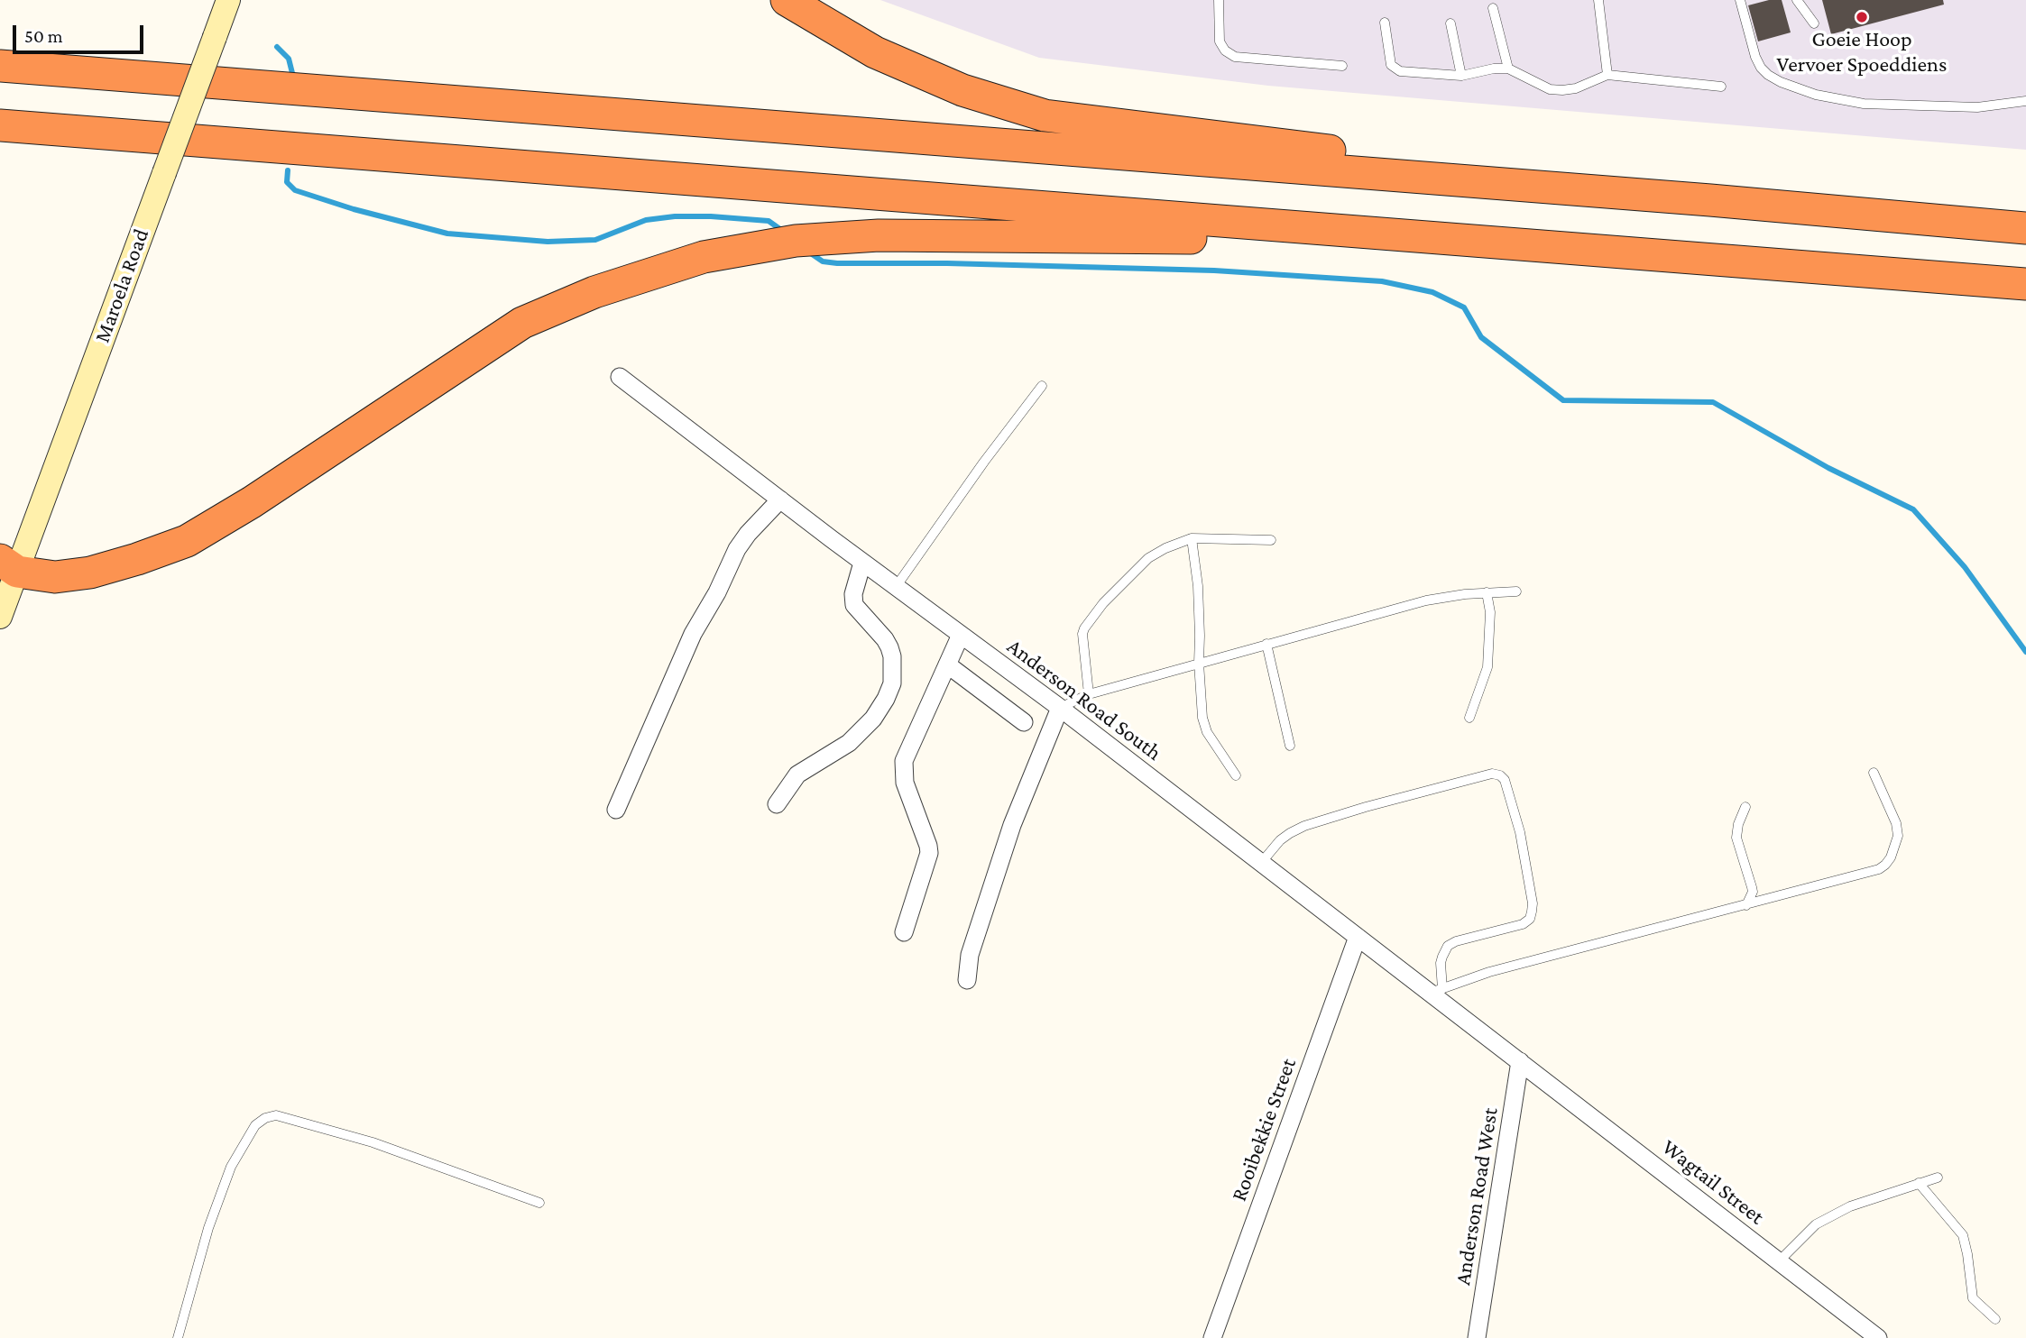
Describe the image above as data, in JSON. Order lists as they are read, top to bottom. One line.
{"streets":{"street":["Maroela Road","Anderson Road South","Rooibekkie Street","Wagtail Street","Anderson Road West"]},"crossings":[["Anderson Road South","Rooibekkie Street"],["Anderson Road South","Wagtail Street"],["Anderson Road South","Anderson Road West"],["Wagtail Street","Anderson Road West"]],"places":["Goeie Hoop Vervoer Spoeddiens"],"scale_bar":"50 m"}
